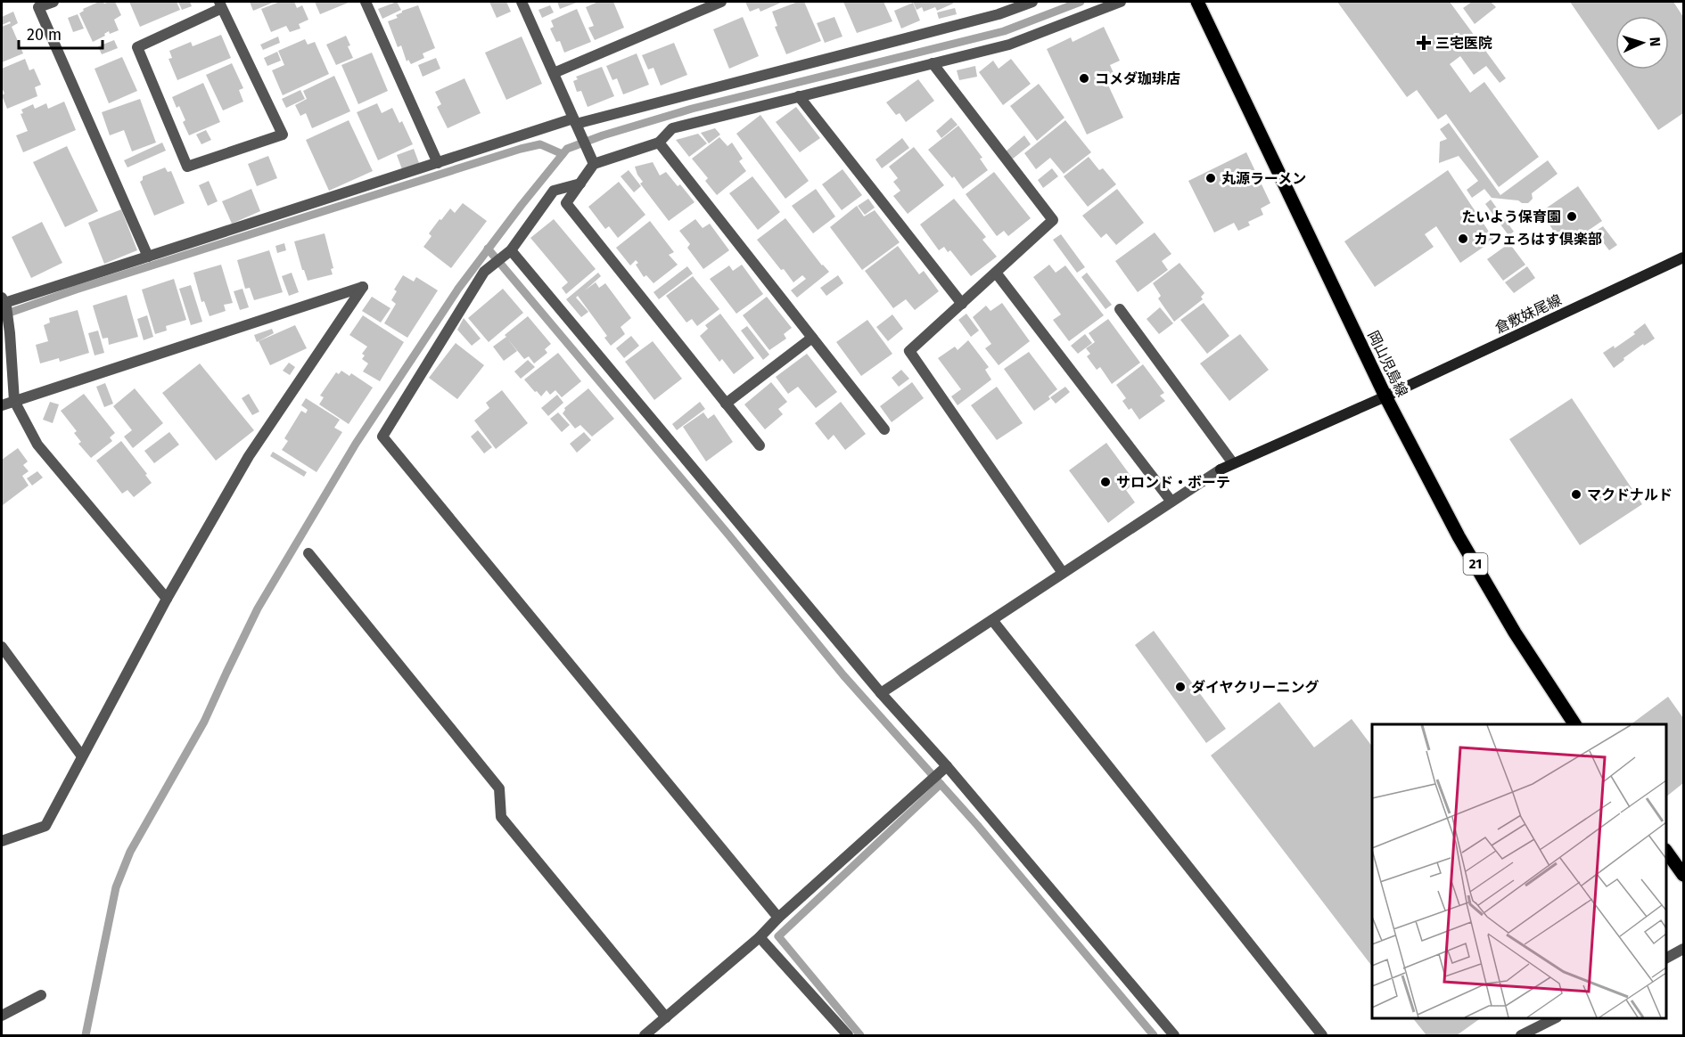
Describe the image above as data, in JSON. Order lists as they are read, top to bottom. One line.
{"streets":{"main road":["倉敷妹尾線","岡山児島線","21"]},"crossings":[["倉敷妹尾線","岡山児島線"]],"places":{"health":["三宅医院"],"other":["コメダ珈琲店","丸源ラーメン","たいよう保育園","カフェろはす倶楽部","サロンド・ボーテ","マクドナルド","ダイヤクリーニング"]},"scale_bar":"20 m","north":"right"}
